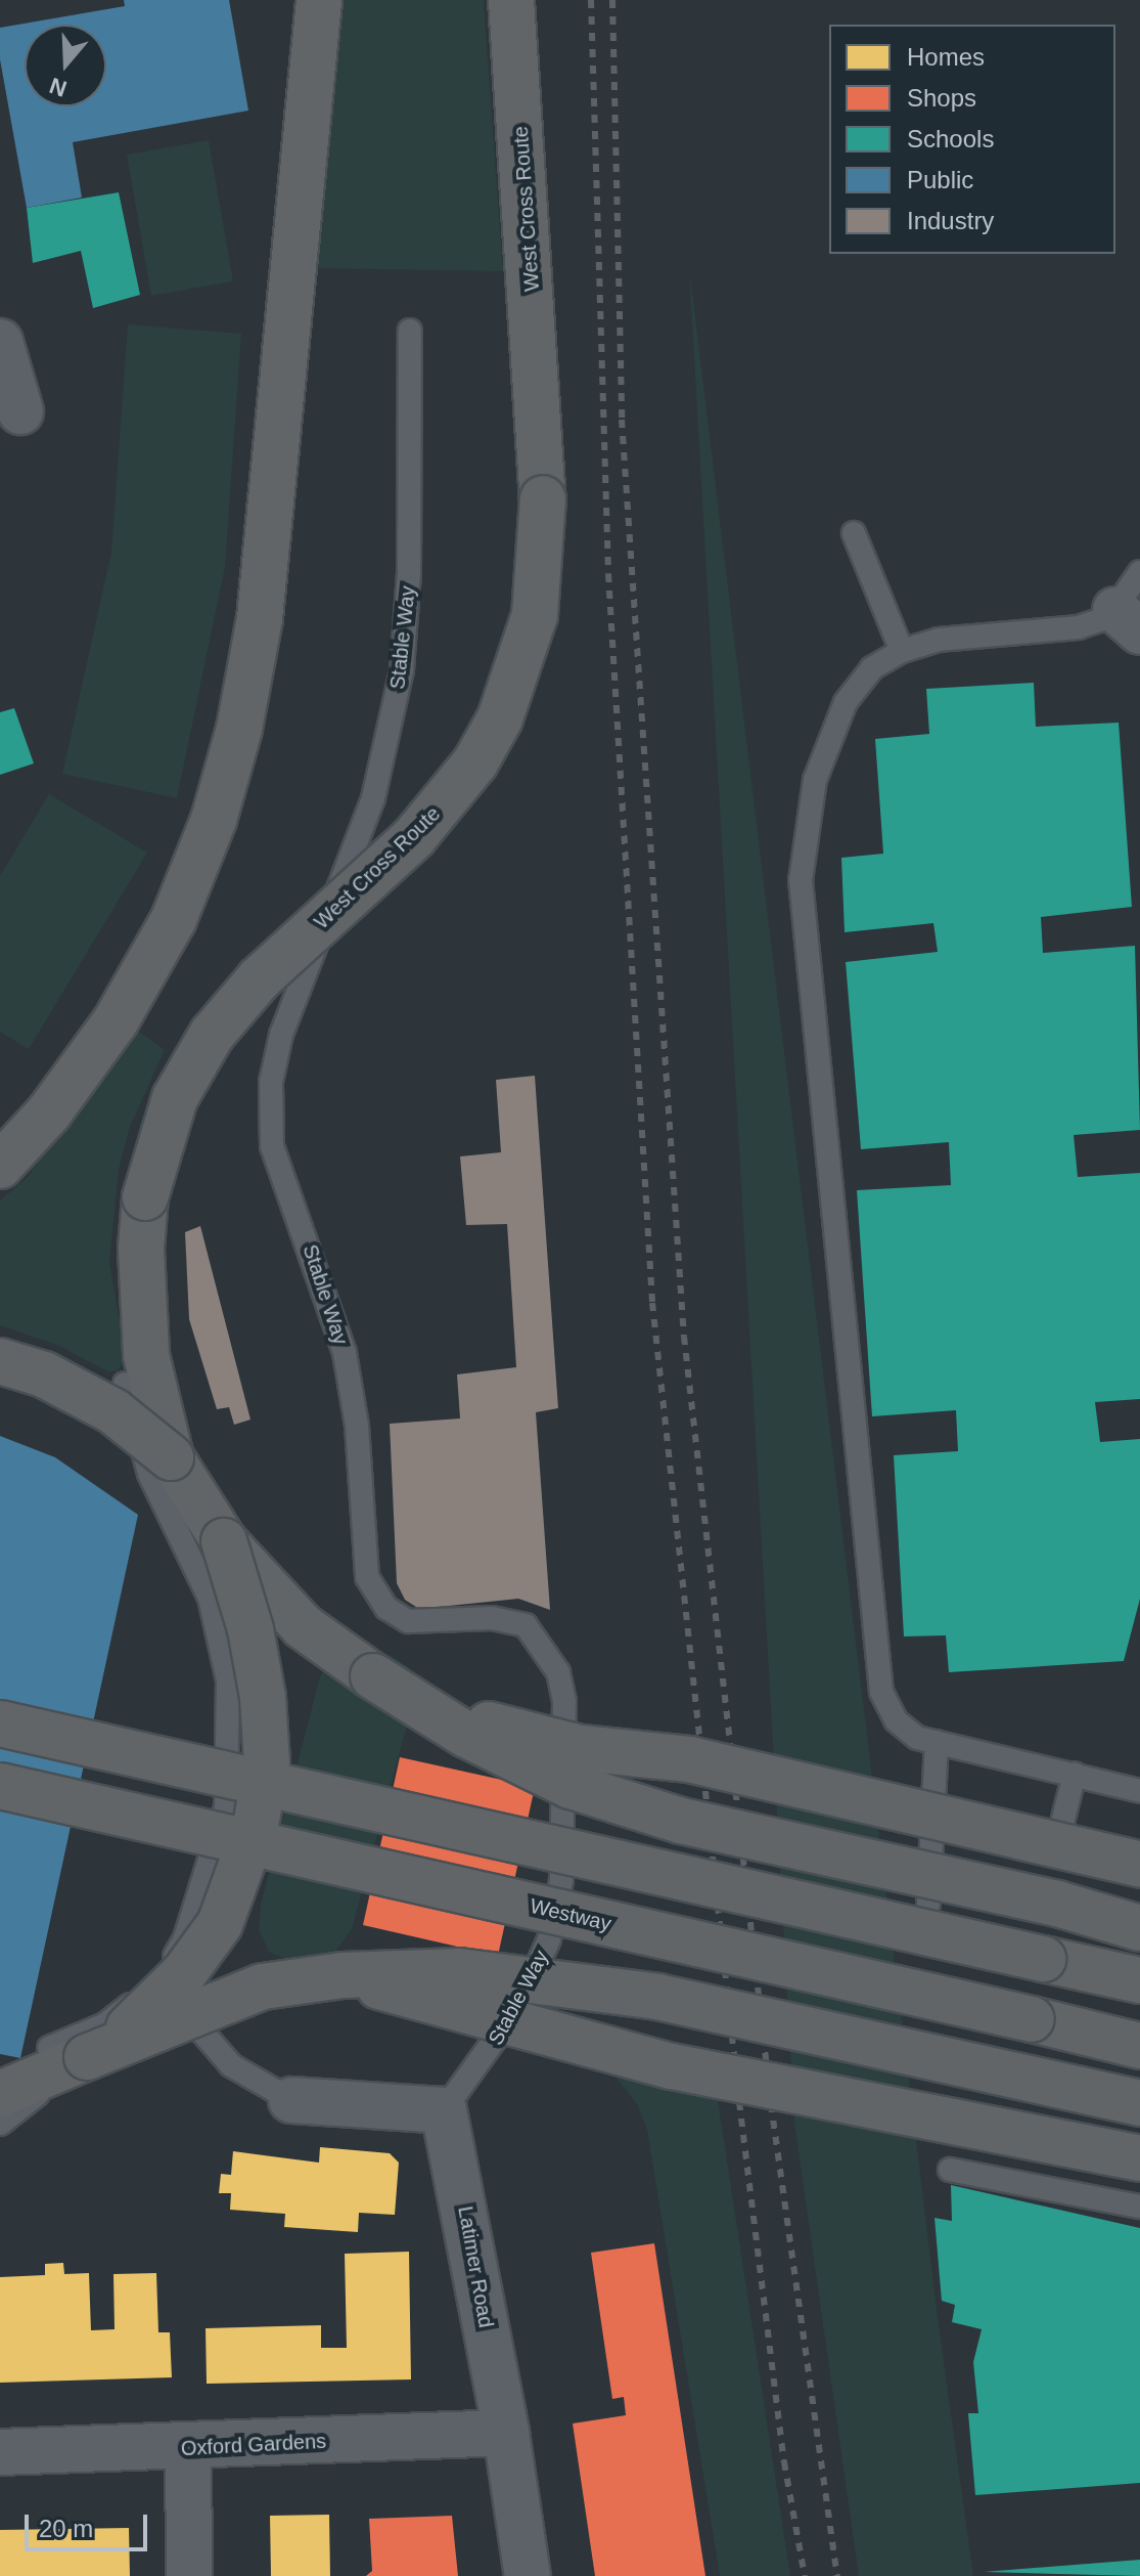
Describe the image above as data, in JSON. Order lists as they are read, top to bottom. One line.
{"streets":{"highway":["West Cross Route","Westway"],"street":["Latimer Road","Oxford Gardens"],"lane":["Stable Way"]},"crossings":[["Stable Way","Latimer Road"],["Latimer Road","Oxford Gardens"]],"legend":["Homes","Shops","Schools","Public","Industry"],"scale_bar":"20 m","north":"bottom"}
